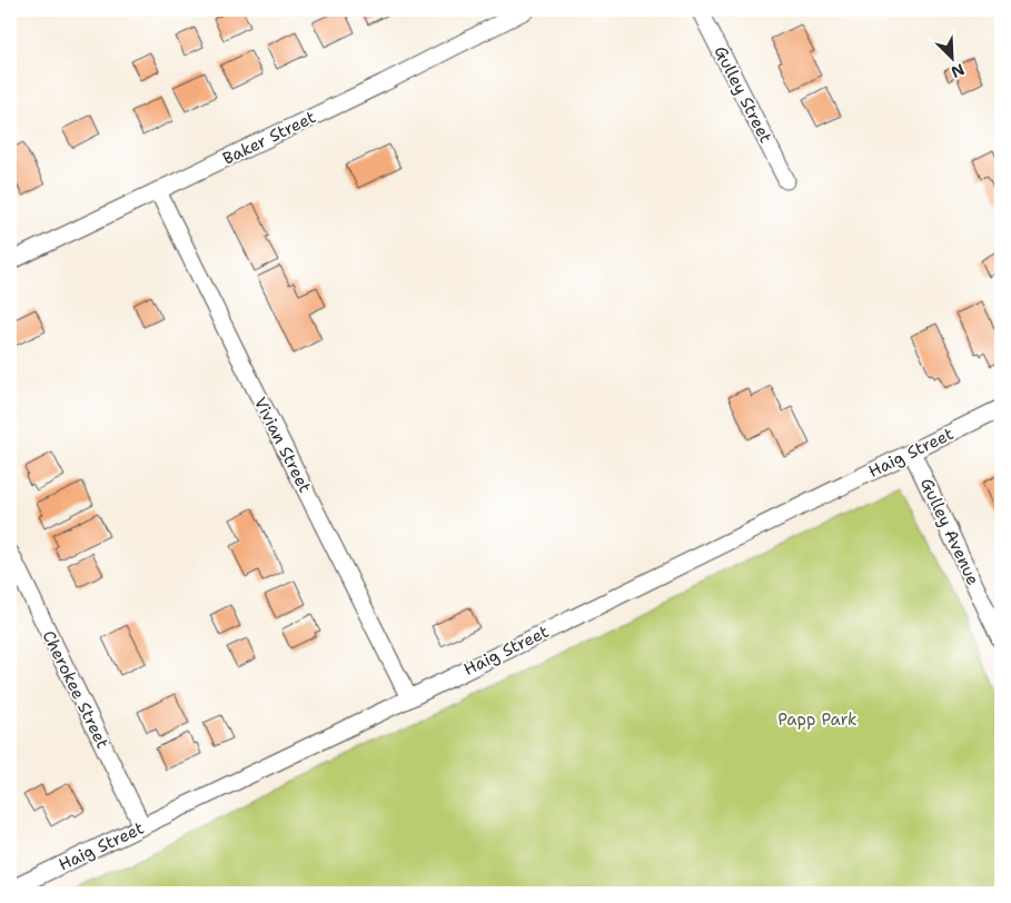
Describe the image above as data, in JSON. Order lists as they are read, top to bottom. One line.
{"streets":{"street":["Gulley Street","Baker Street","Vivian Street","Haig Street","Gulley Avenue","Cherokee Street"]},"crossings":[["Baker Street","Vivian Street"],["Vivian Street","Haig Street"],["Haig Street","Gulley Avenue"],["Haig Street","Cherokee Street"]],"parks":["Papp Park"],"north":"bottom right"}
